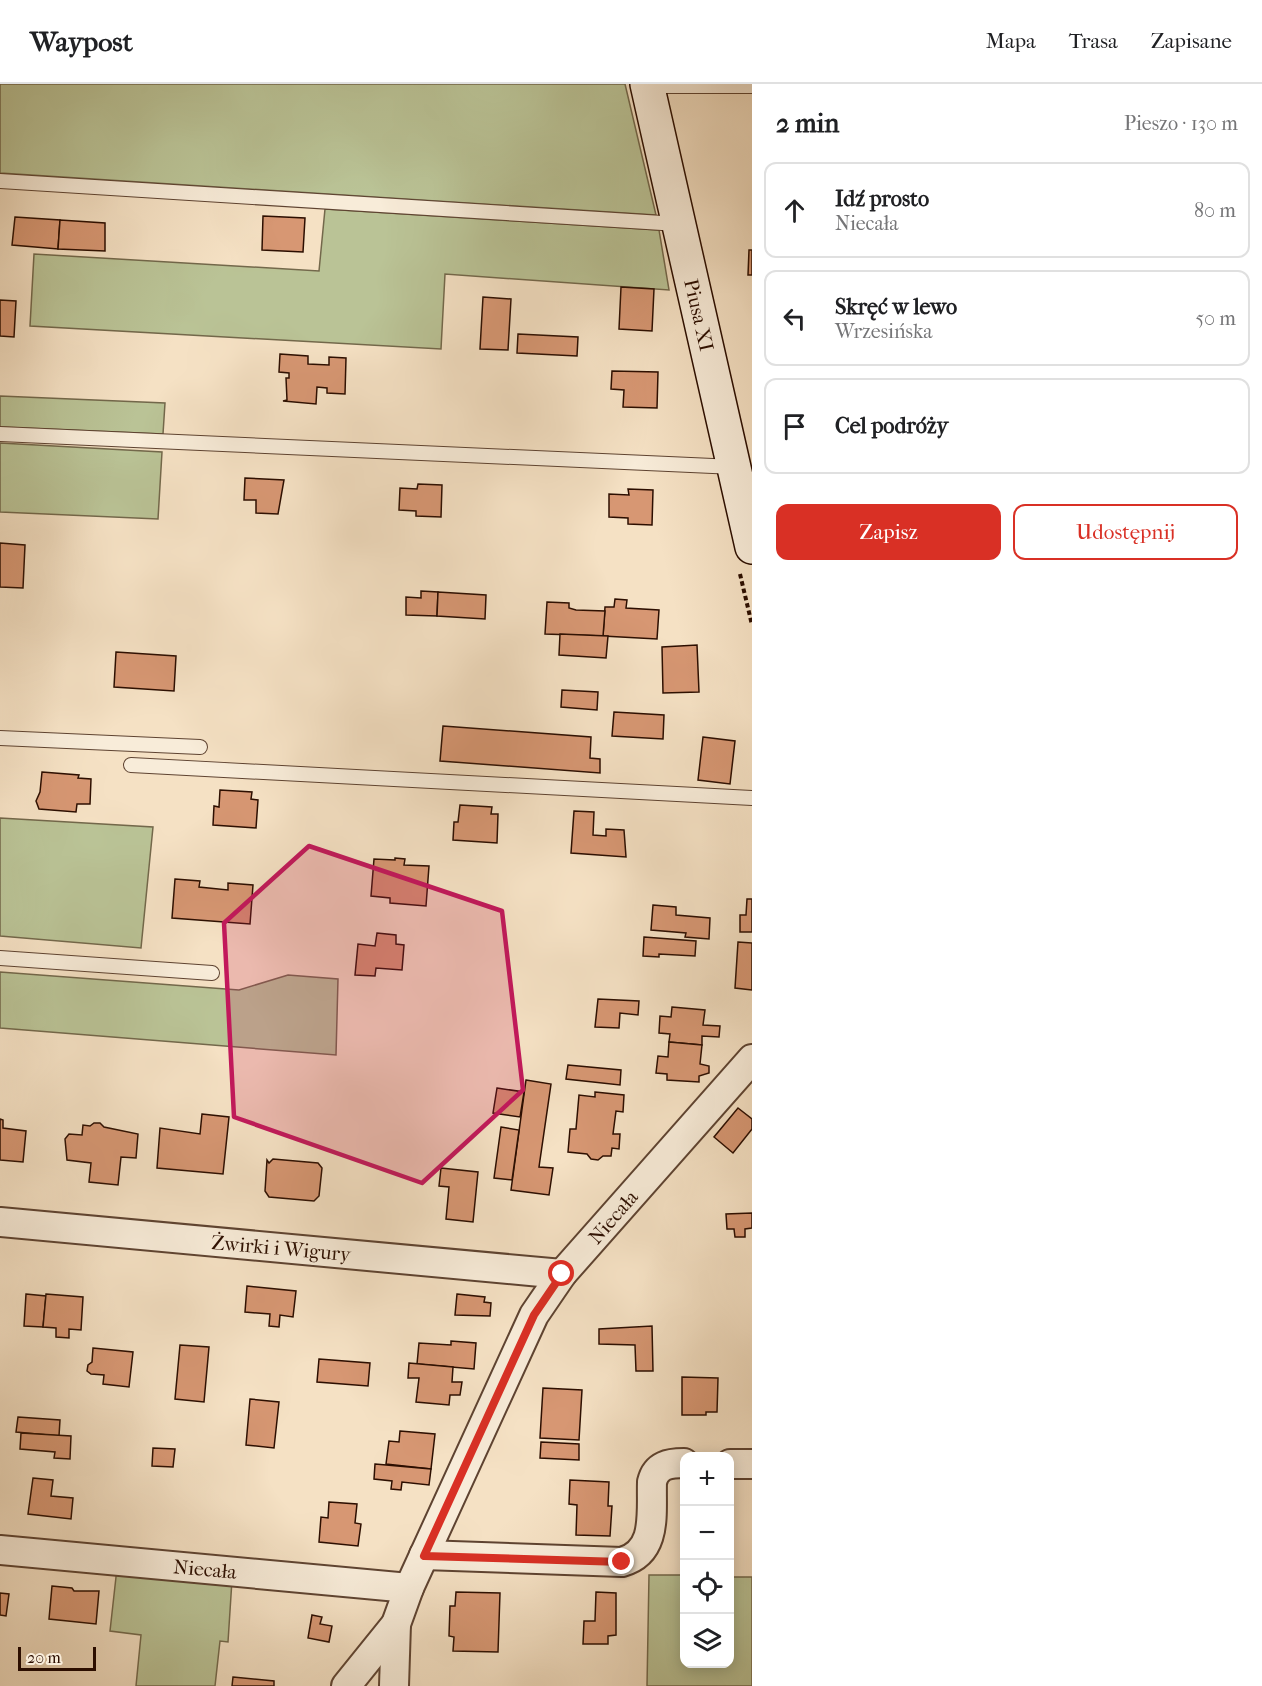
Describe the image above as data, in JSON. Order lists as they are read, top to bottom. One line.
{"streets":{"street":["Piusa XI","Niecała","Żwirki i Wigury"]},"crossings":[["Niecała","Żwirki i Wigury"]],"scale_bar":"20 m","page":{"header":"Waypost","nav":["Mapa","Trasa","Zapisane"],"heading":["2 min","Pieszo · 130 m"],"list":[["Idź prosto","Niecała","80 m"],["Skręć w lewo","Wrzesińska","50 m"],"Cel podróży"],"buttons":["Zapisz","Udostępnij"],"map_buttons":["+","−"],"scale":"20 m"}}
